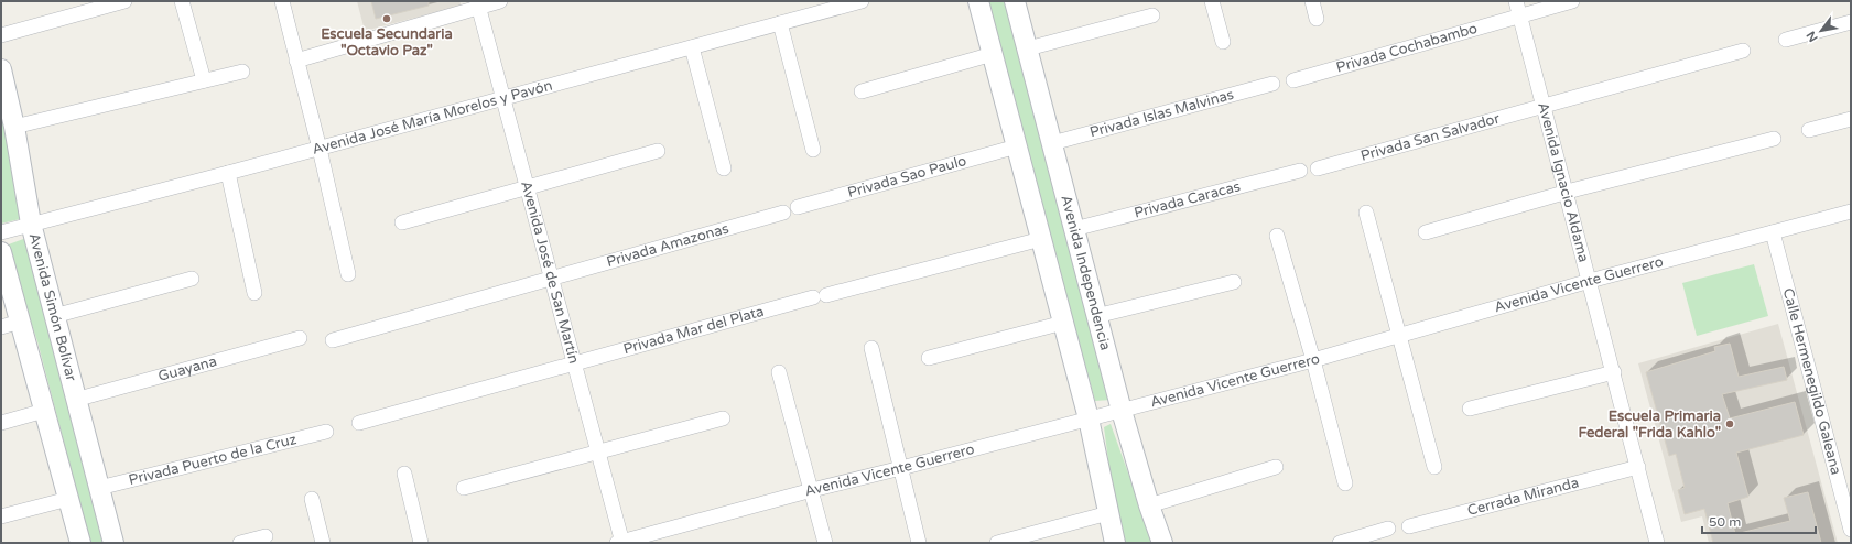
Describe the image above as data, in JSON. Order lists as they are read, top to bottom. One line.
{"streets":{"main road":["Avenida Independencia","Avenida Simón Bolívar"],"street":["Privada Cochabambo","Privada Islas Malvinas","Avenida José María Morelos y Pavón","Privada San Salvador","Privada Sao Paulo","Avenida Ignacio Aldama","Privada Caracas","Privada Amazonas","Avenida José de San Martín","Avenida Vicente Guerrero","Privada Mar del Plata","Guayana","Calle Hermenegildo Galeana","Privada Puerto de la Cruz","Cerrada Miranda"]},"crossings":[["Privada Cochabambo","Avenida Ignacio Aldama"],["Privada Islas Malvinas","Avenida Independencia"],["Avenida José María Morelos y Pavón","Avenida José de San Martín"],["Avenida José María Morelos y Pavón","Avenida Simón Bolívar"],["Privada San Salvador","Avenida Ignacio Aldama"],["Avenida Ignacio Aldama","Avenida Vicente Guerrero"],["Avenida Ignacio Aldama","Cerrada Miranda"],["Privada Caracas","Avenida Independencia"],["Privada Amazonas","Avenida José de San Martín"],["Avenida José de San Martín","Avenida Vicente Guerrero"],["Avenida José de San Martín","Privada Mar del Plata"],["Avenida Independencia","Avenida Vicente Guerrero"],["Avenida Vicente Guerrero","Calle Hermenegildo Galeana"],["Avenida Simón Bolívar","Guayana"],["Avenida Simón Bolívar","Privada Puerto de la Cruz"]],"places":["Escuela Secundaria \"Octavio Paz\"","Escuela Primaria Federal \"Frida Kahlo\""],"scale_bar":"50 m","north":"bottom left"}
